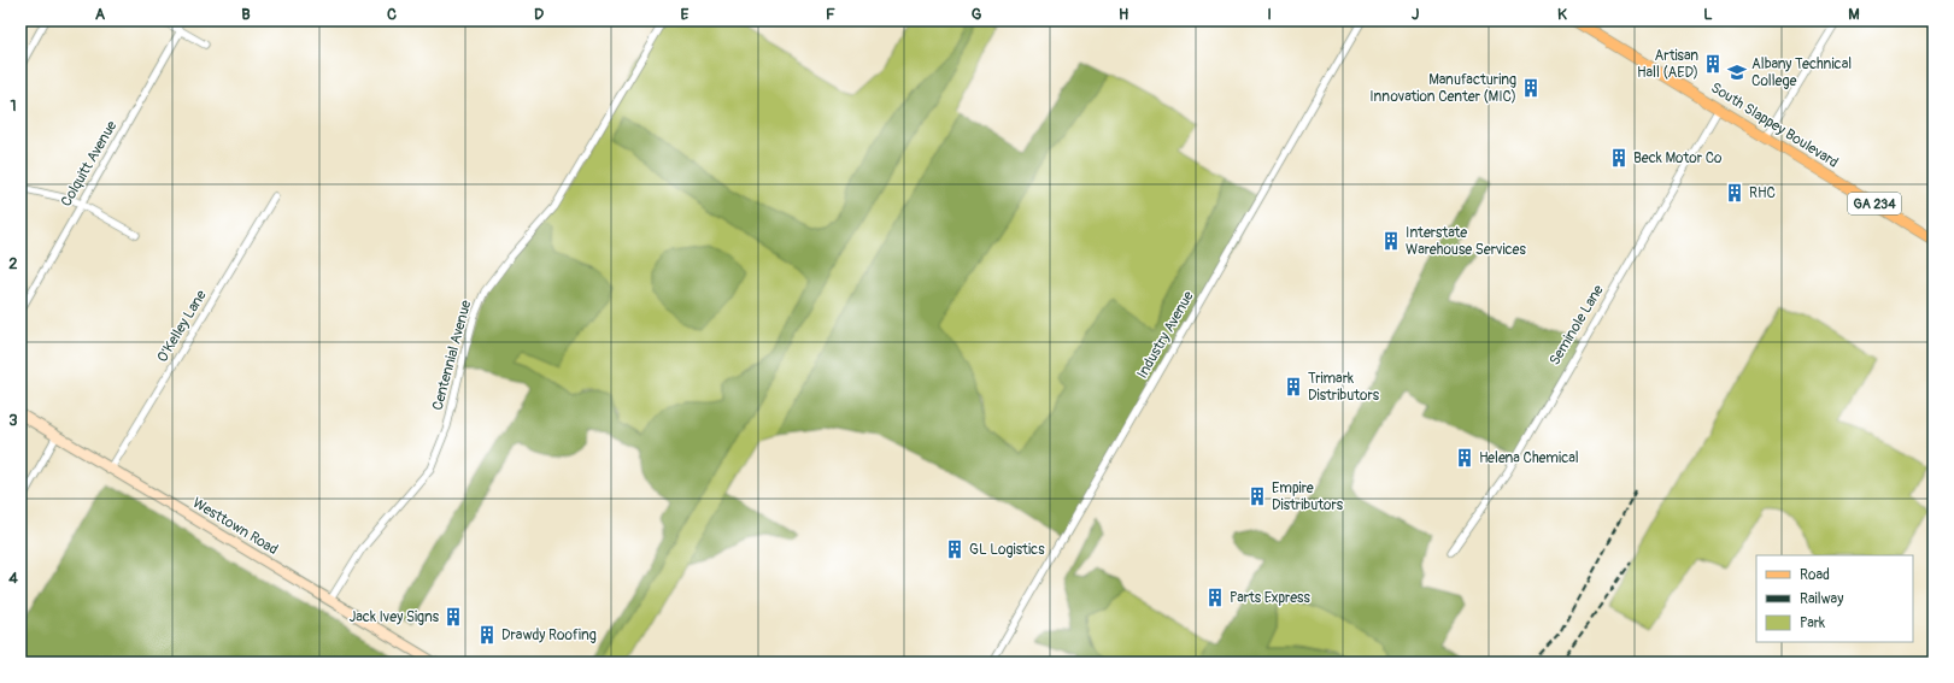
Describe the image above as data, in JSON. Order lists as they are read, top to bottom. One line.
{"streets":{"main road":["South Slappey Boulevard","GA 234"],"street":["Colquitt Avenue","Seminole Lane","O'Kelley Lane","Industry Avenue","Centennial Avenue","Westtown Road"]},"crossings":[["South Slappey Boulevard","Seminole Lane"],["O'Kelley Lane","Westtown Road"],["Centennial Avenue","Westtown Road"]],"places":{"building":["Artisan Hall (AED)","Manufacturing Innovation Center (MIC)","Beck Motor Co","RHC","Interstate Warehouse Services","Trimark Distributors","Helena Chemical","Empire Distributors","GL Logistics","Parts Express","Jack Ivey Signs","Drawdy Roofing"],"school or university":["Albany Technical College"]},"legend":["Road","Railway","Park"],"grid":{"columns":["A","B","C","D","E","F","G","H","I","J","K","L","M"],"rows":["1","2","3","4"]}}
